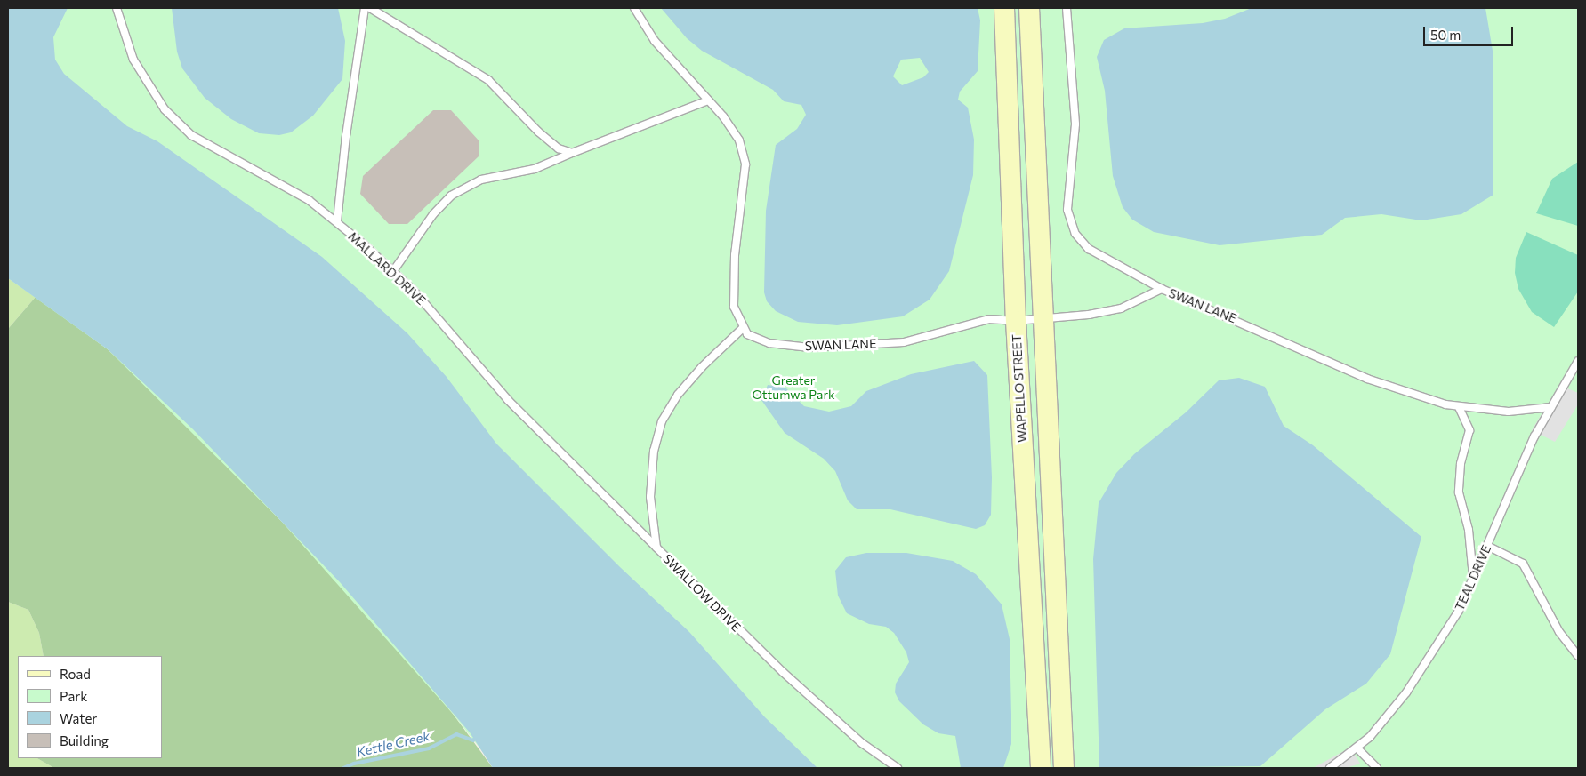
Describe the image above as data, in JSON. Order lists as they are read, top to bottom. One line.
{"streets":{"main road":["WAPELLO STREET"],"lane":["MALLARD DRIVE","SWAN LANE","TEAL DRIVE","SWALLOW DRIVE"]},"crossings":[["MALLARD DRIVE","SWALLOW DRIVE"],["SWAN LANE","WAPELLO STREET"],["SWAN LANE","TEAL DRIVE"],["SWAN LANE","SWALLOW DRIVE"]],"water":["Kettle Creek"],"parks":["Greater Ottumwa Park"],"legend":["Road","Park","Water","Building"],"scale_bar":"50 m"}
